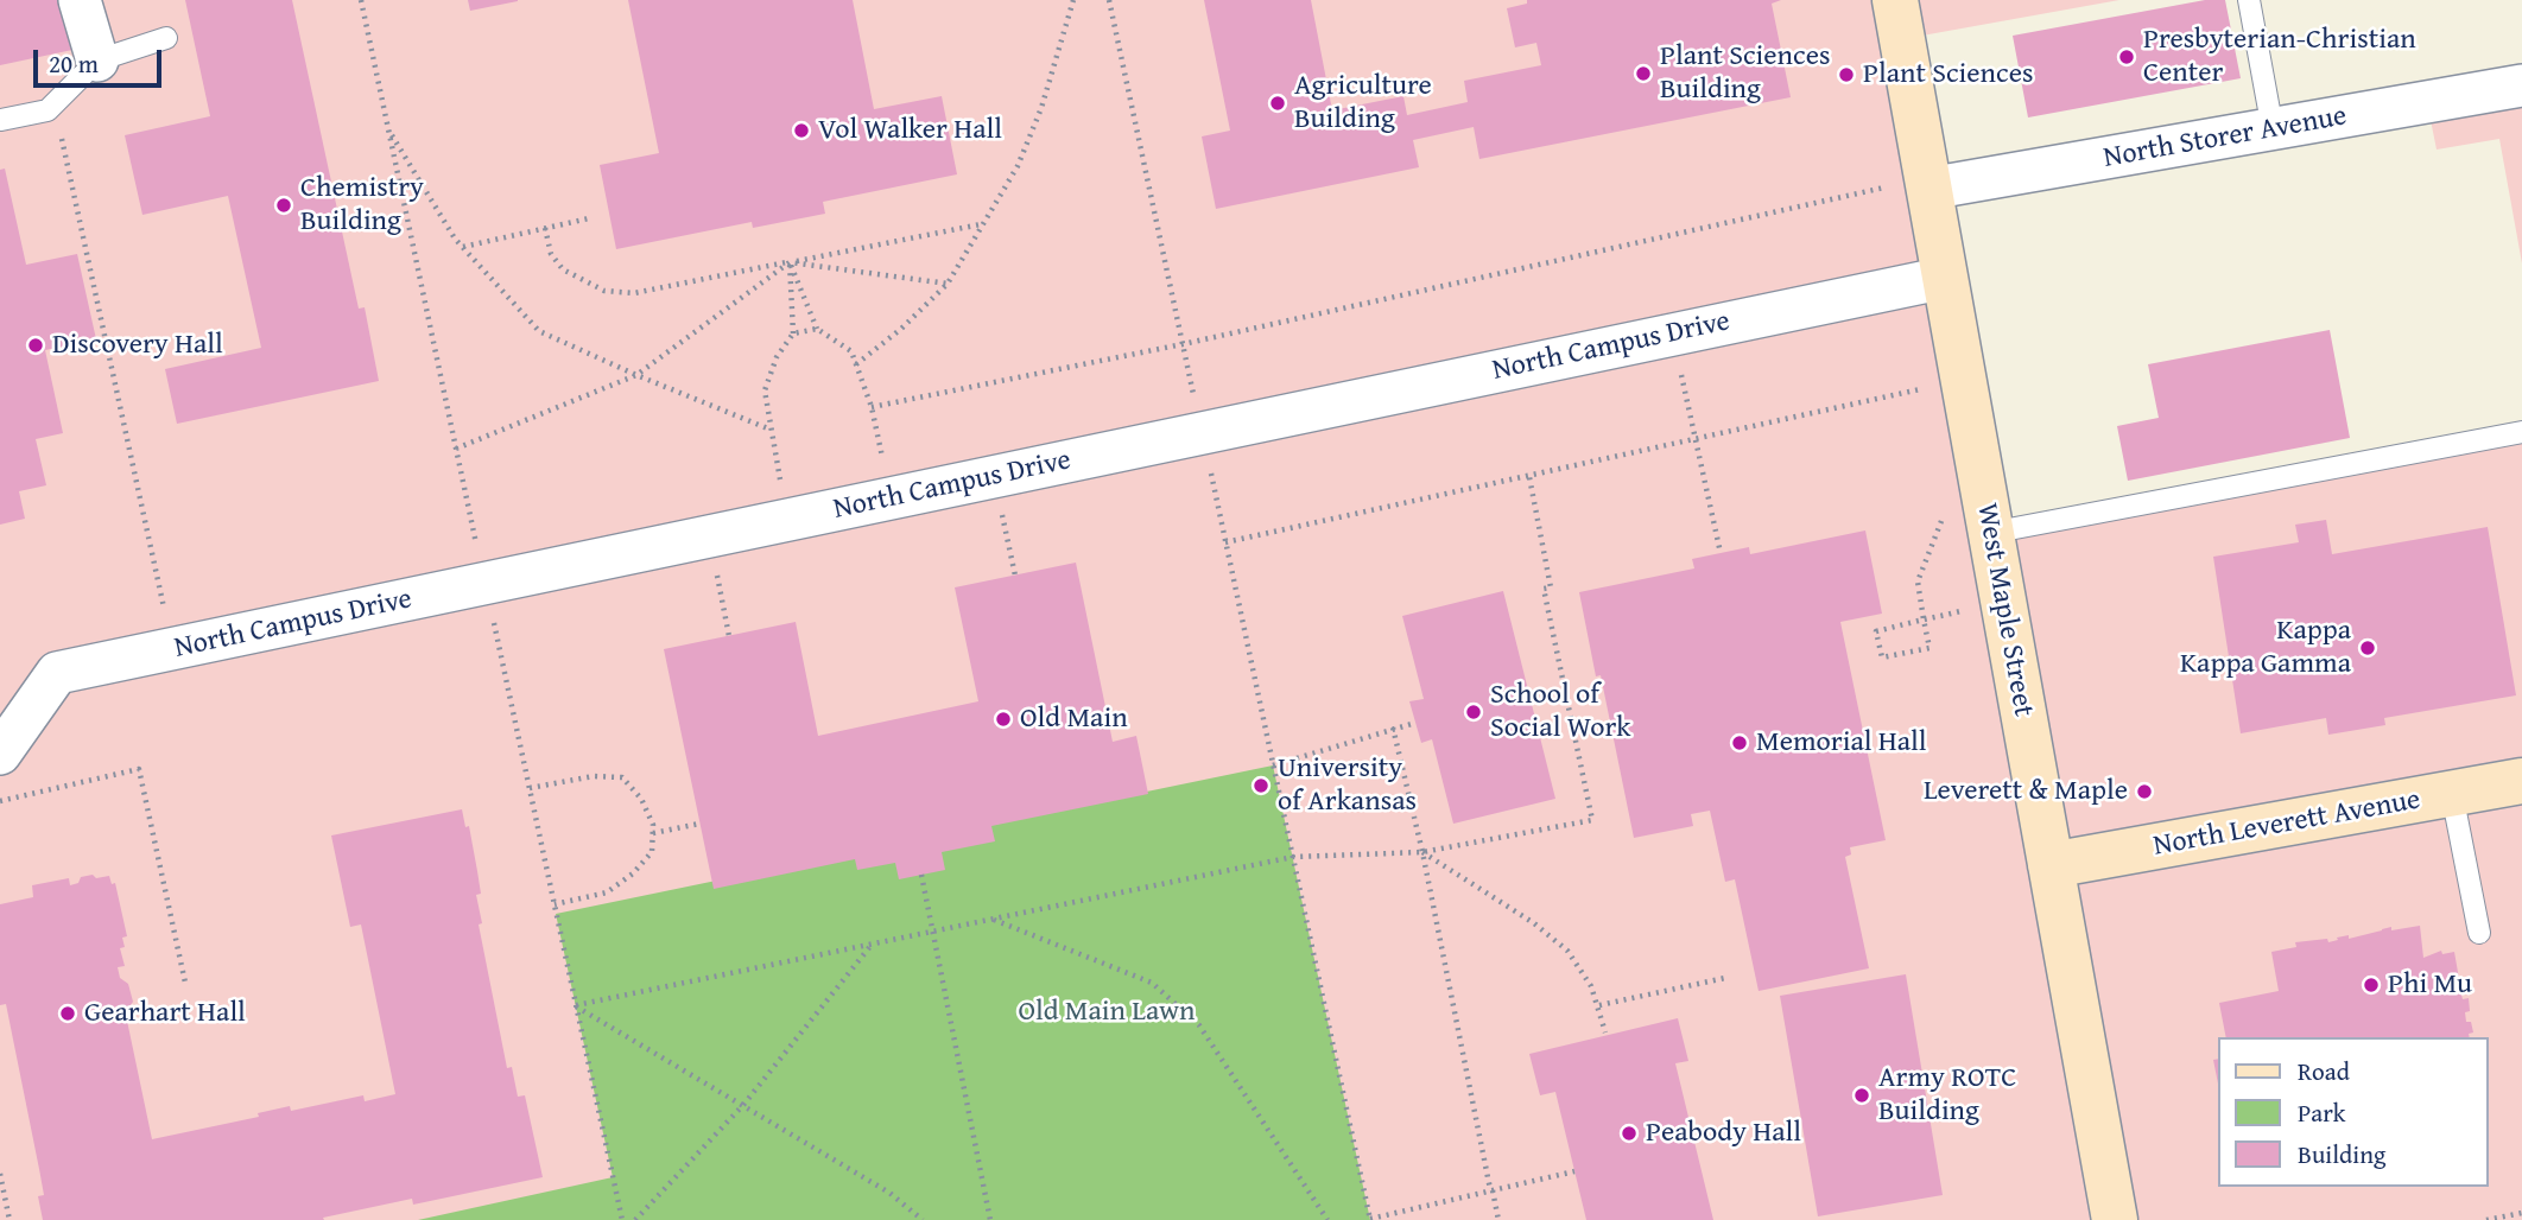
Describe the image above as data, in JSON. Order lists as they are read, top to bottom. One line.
{"streets":{"street":["North Storer Avenue","North Campus Drive","West Maple Street","North Leverett Avenue"]},"crossings":[["North Storer Avenue","West Maple Street"],["North Campus Drive","West Maple Street"],["West Maple Street","North Leverett Avenue"]],"parks":["Old Main Lawn"],"places":["Presbyterian-Christian Center","Plant Sciences Building","Plant Sciences","Agriculture Building","Vol Walker Hall","Chemistry Building","Discovery Hall","Kappa Kappa Gamma","School of Social Work","Old Main","Memorial Hall","University of Arkansas","Leverett & Maple","Phi Mu","Gearhart Hall","Army ROTC Building","Peabody Hall"],"legend":["Road","Park","Building"],"scale_bar":"20 m"}
